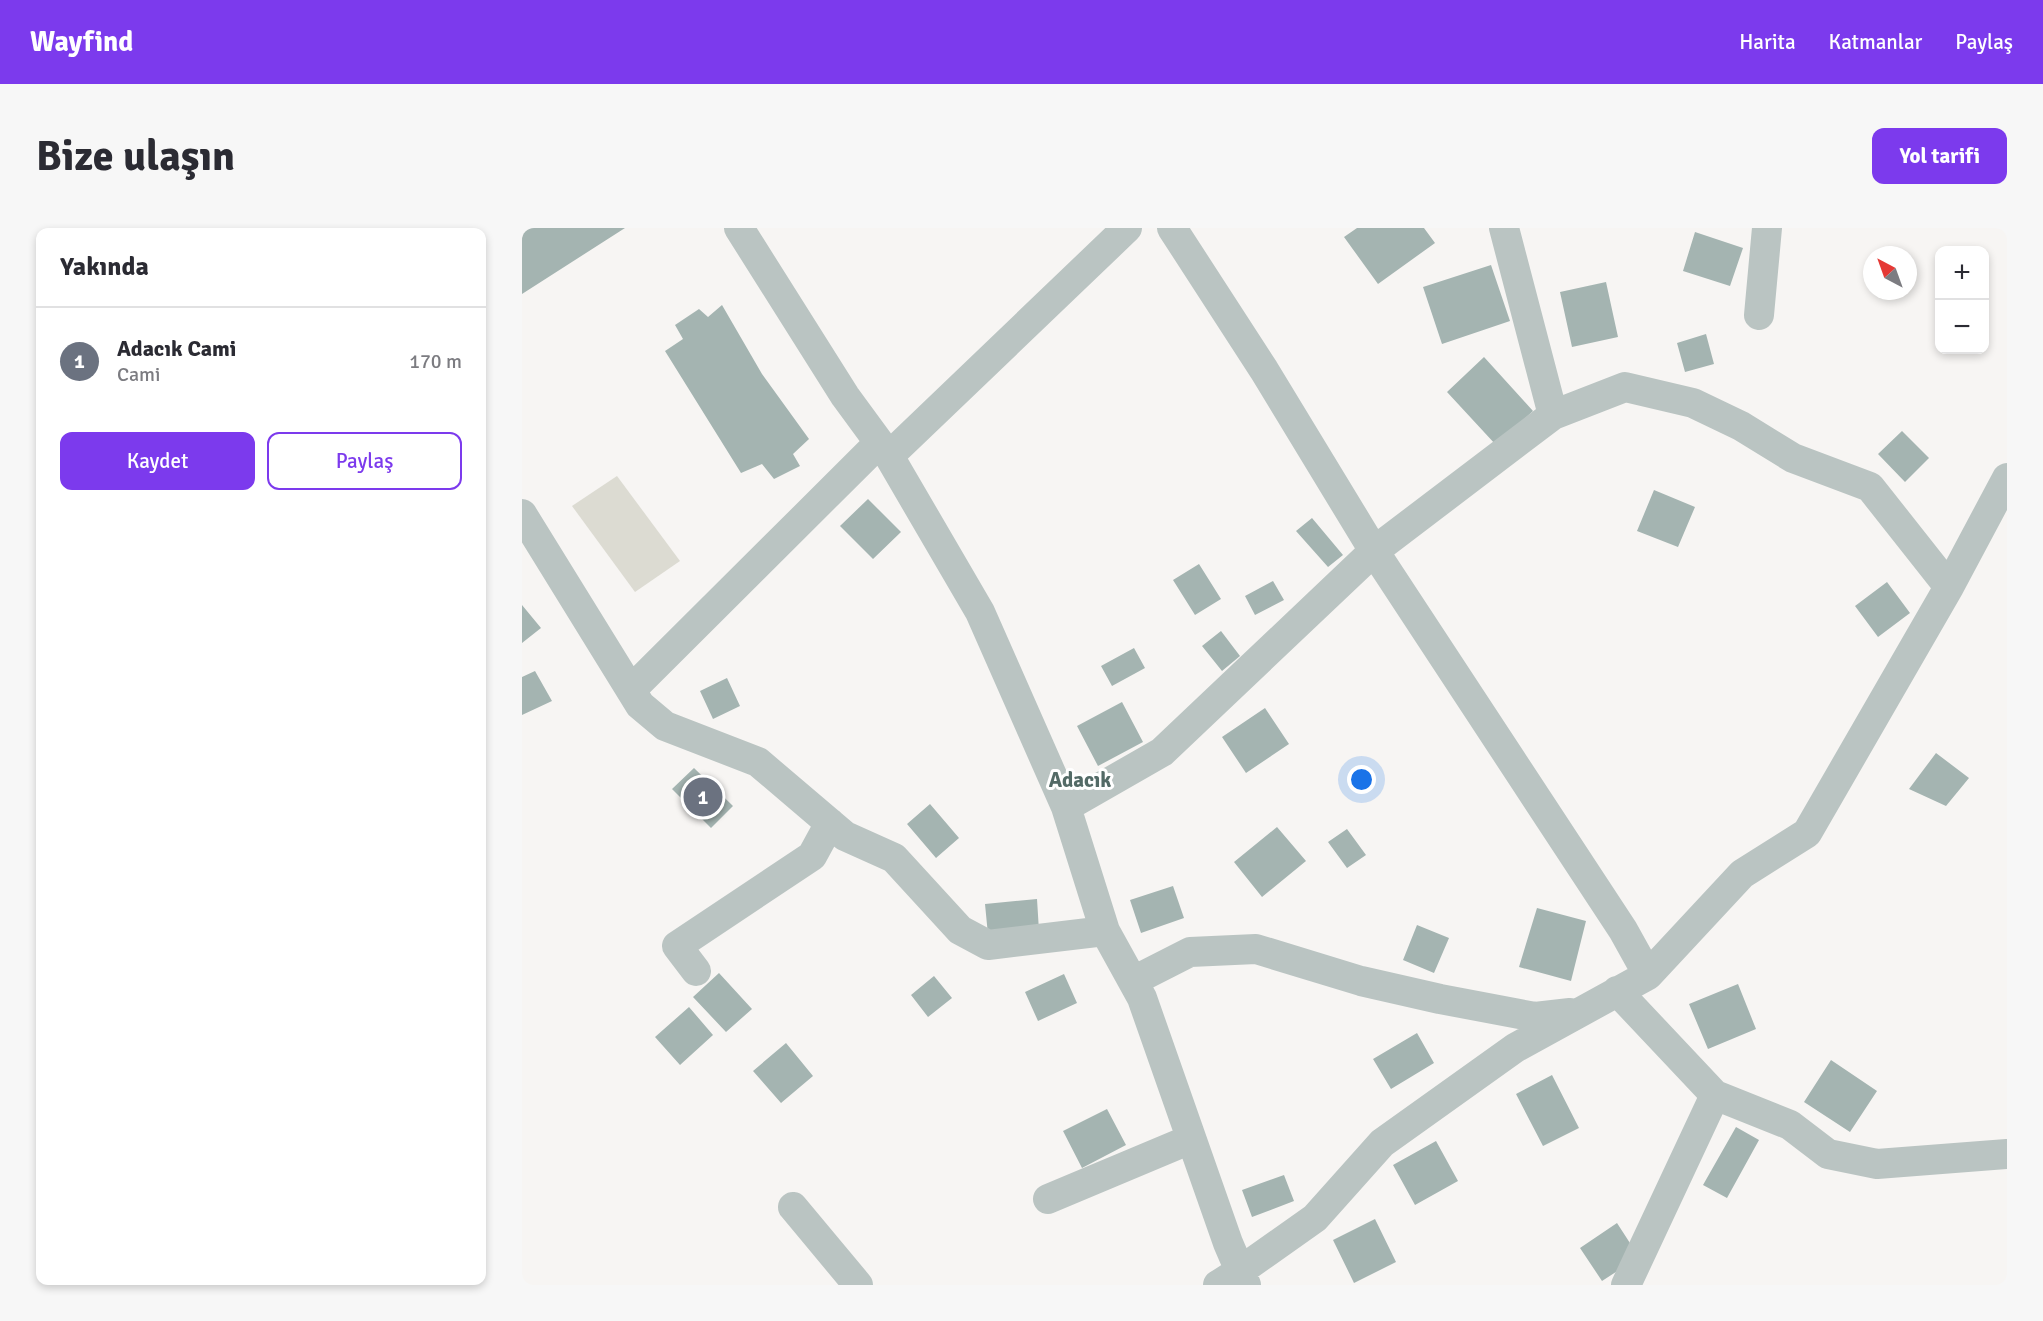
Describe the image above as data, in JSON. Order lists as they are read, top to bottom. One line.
{"districts":["Adacık"],"north":"top left","page":{"header":"Wayfind","nav":["Harita","Katmanlar","Paylaş"],"buttons":["Yol tarifi",["Kaydet","Paylaş"]],"title":"Bize ulaşın","heading":"Yakında","map_buttons":["+","−"],"list":[{"mark":"1","name":"Adacık Cami","note":"Cami","value":"170 m"}],"pins":"1"}}
